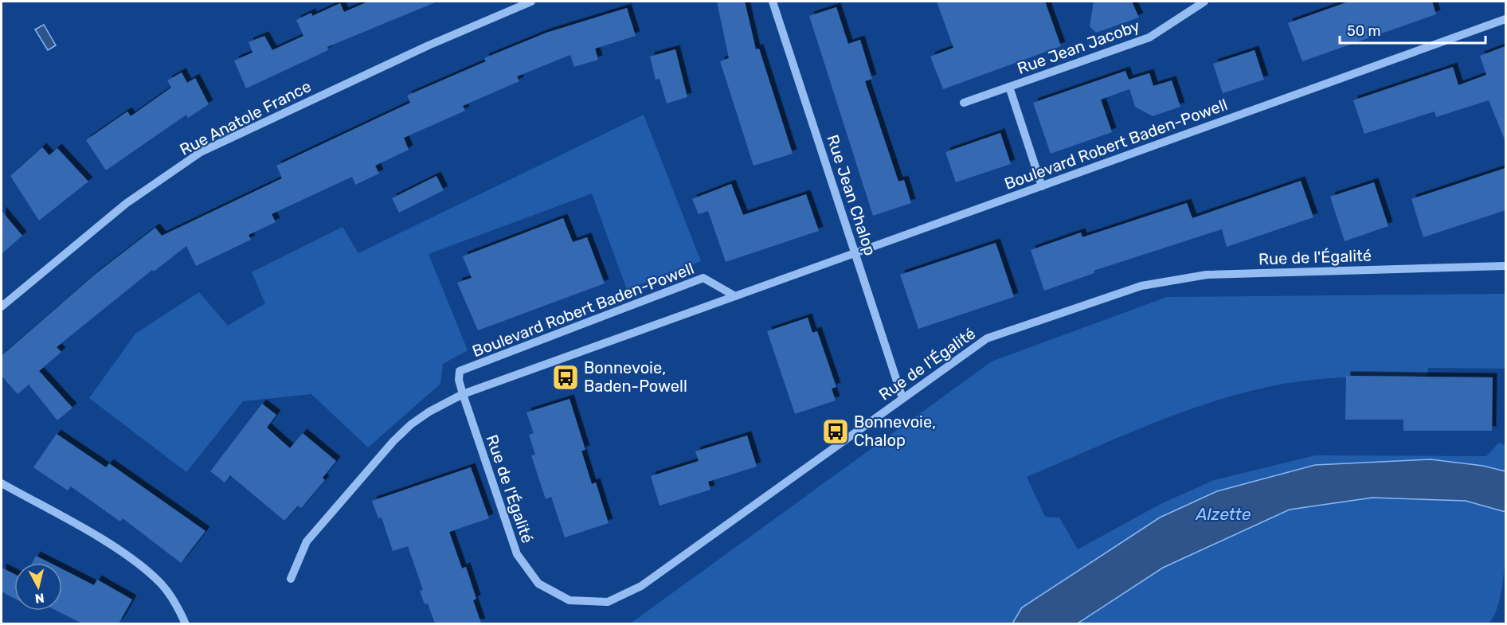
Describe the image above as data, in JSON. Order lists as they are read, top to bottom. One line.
{"streets":{"street":["Rue Jean Jacoby","Rue Anatole France","Boulevard Robert Baden-Powell","Rue Jean Chalop","Rue de l'Égalité"]},"crossings":[["Rue Jean Jacoby","Boulevard Robert Baden-Powell"],["Boulevard Robert Baden-Powell","Rue Jean Chalop"],["Boulevard Robert Baden-Powell","Rue de l'Égalité"],["Rue Jean Chalop","Rue de l'Égalité"]],"water":["Alzette"],"places":{"bus stop":["Bonnevoie, Baden-Powell","Bonnevoie, Chalop"]},"scale_bar":"50 m","north":"bottom"}
